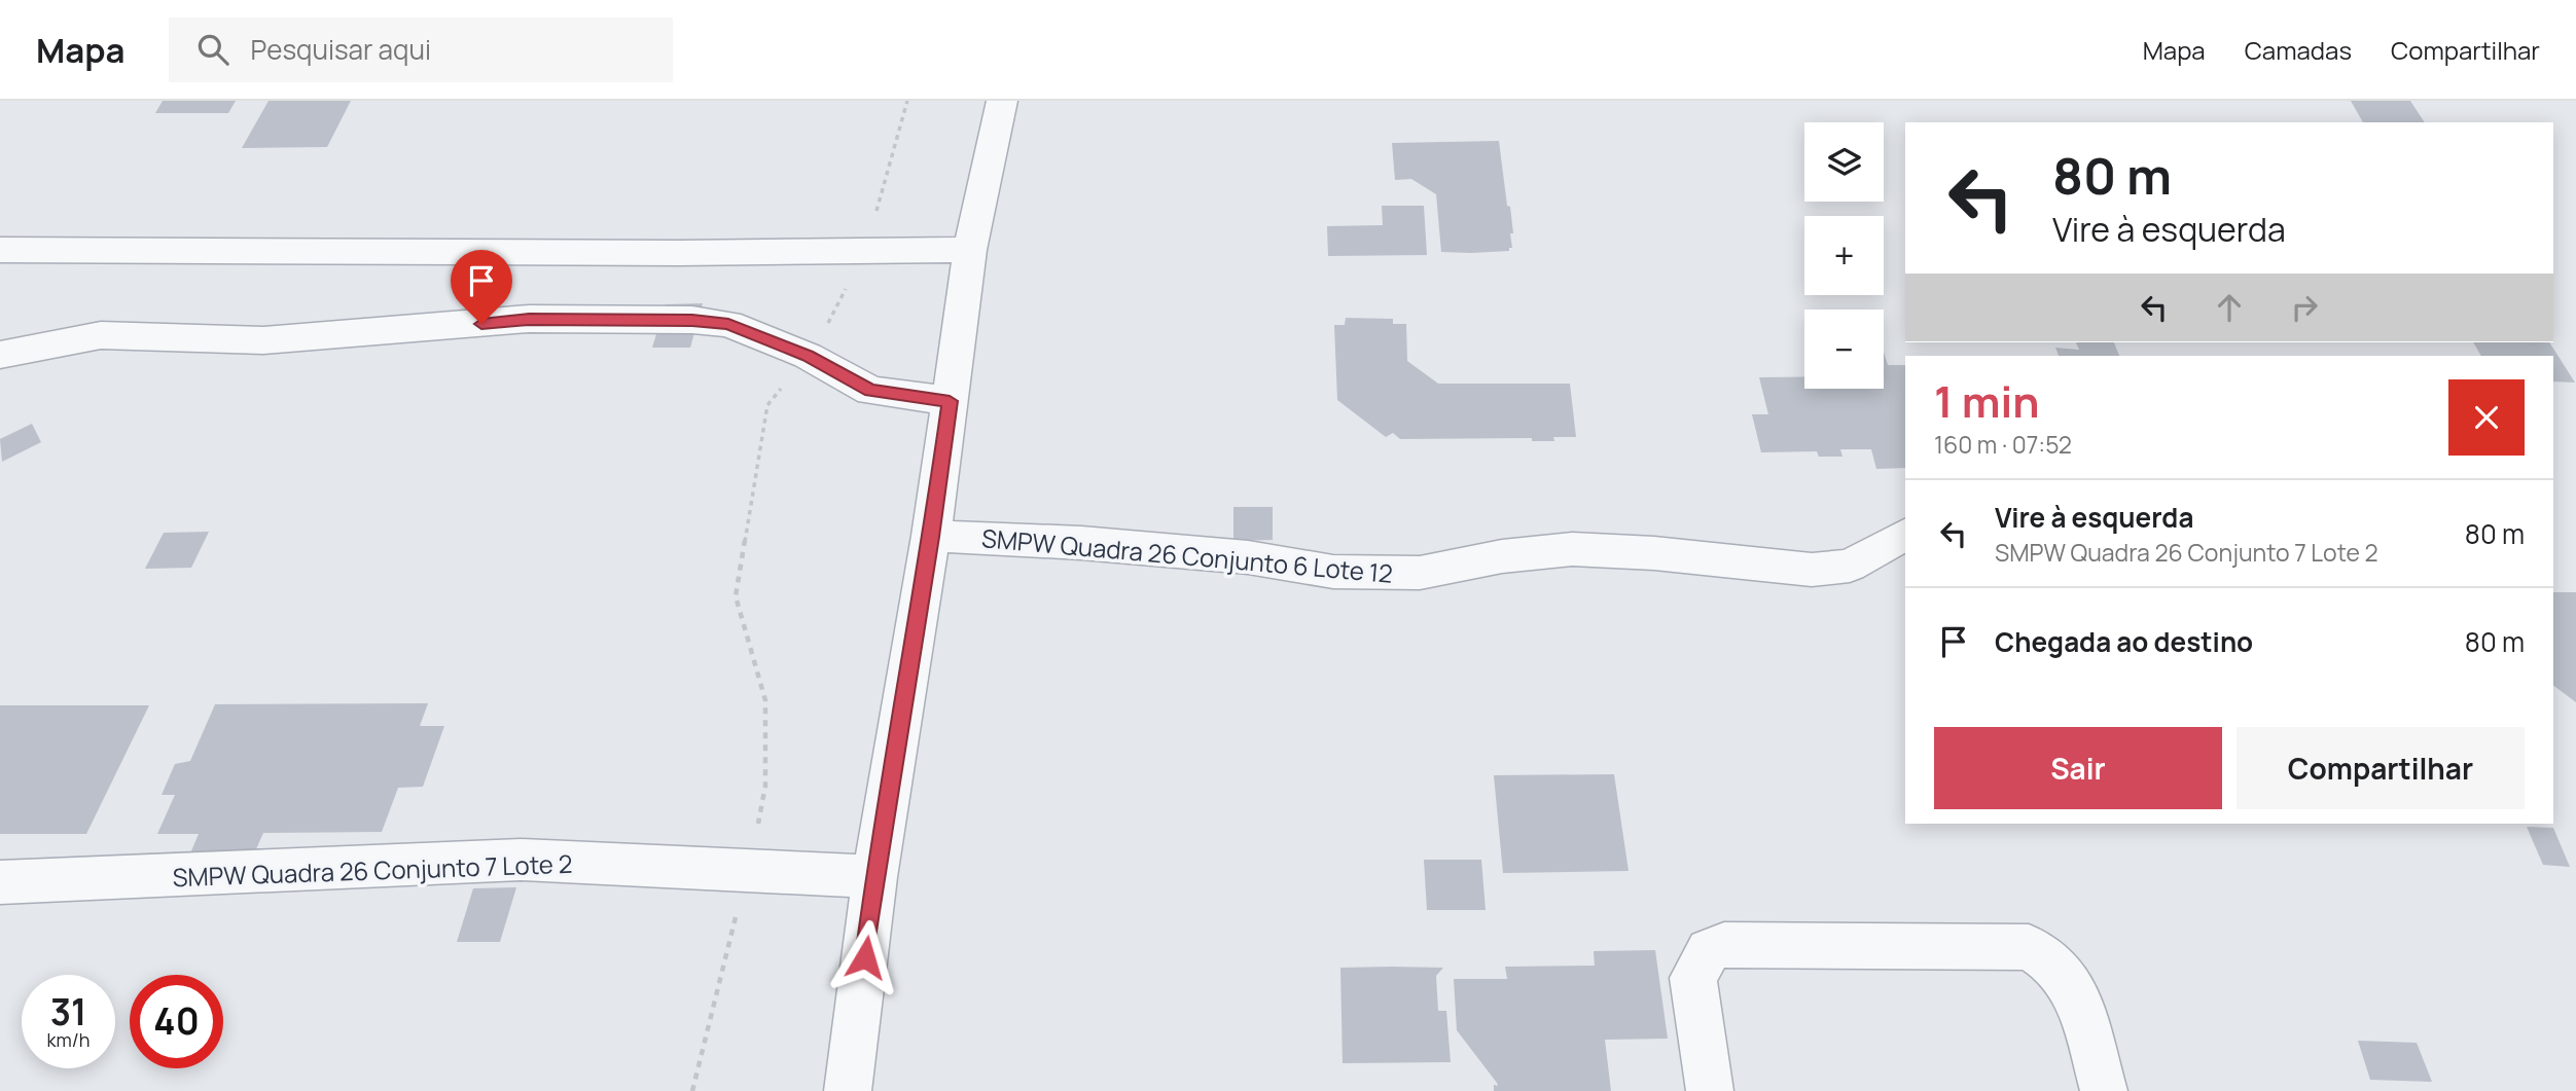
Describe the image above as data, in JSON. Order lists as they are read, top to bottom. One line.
{"streets":{"street":["SMPW Quadra 26 Conjunto 6 Lote 12","SMPW Quadra 26 Conjunto 7 Lote 2"]},"page":{"header":"Mapa","search":"Pesquisar aqui","nav":["Mapa","Camadas","Compartilhar"],"map_buttons":["+","−"],"turn":["80 m","Vire à esquerda"],"heading":["1 min","160 m · 07:52"],"list":[{"name":"Vire à esquerda","note":"SMPW Quadra 26 Conjunto 7 Lote 2","value":"80 m"},{"name":"Chegada ao destino","value":"80 m"}],"buttons":["Sair","Compartilhar"],"speed":"31 km/h","limit":"40"}}
